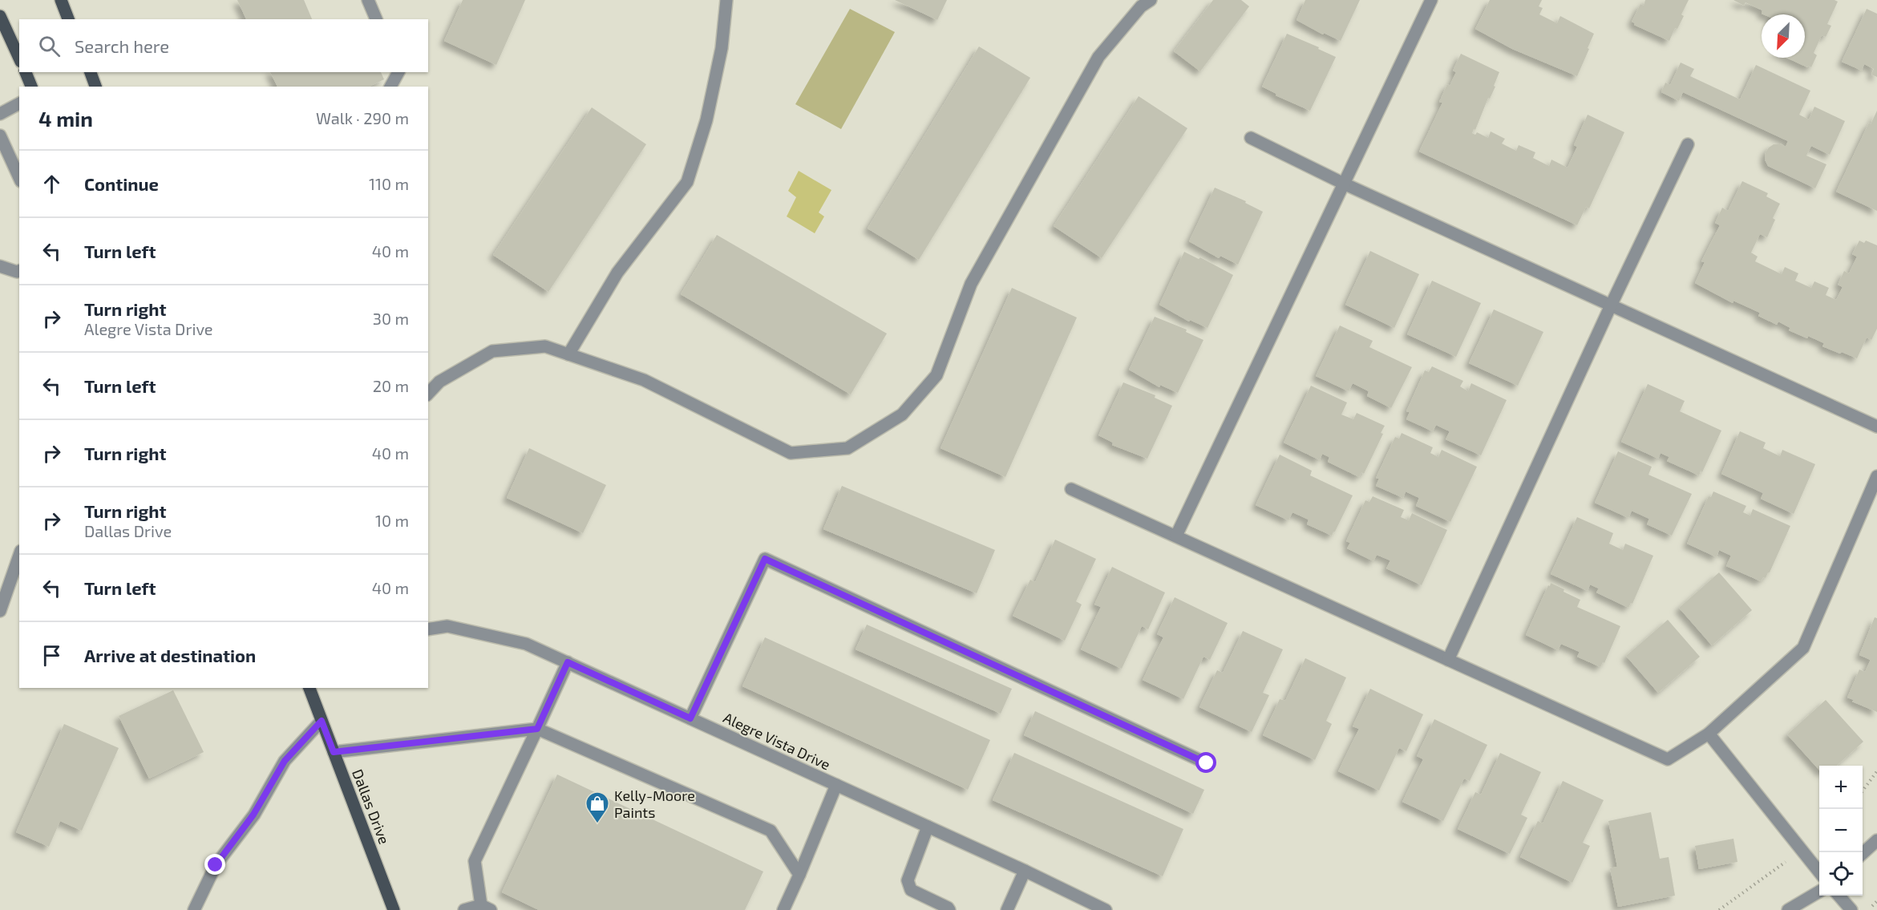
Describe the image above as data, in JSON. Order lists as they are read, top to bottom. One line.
{"streets":{"main road":["Dallas Drive"],"street":["Alegre Vista Drive"]},"places":{"shop":["Kelly-Moore Paints"]},"north":"bottom left","page":{"search":"Search here","heading":["4 min","Walk · 290 m"],"list":[["Continue","110 m"],["Turn left","40 m"],["Turn right","Alegre Vista Drive","30 m"],["Turn left","20 m"],["Turn right","40 m"],["Turn right","Dallas Drive","10 m"],["Turn left","40 m"],"Arrive at destination"],"map_buttons":["+","−"]}}
